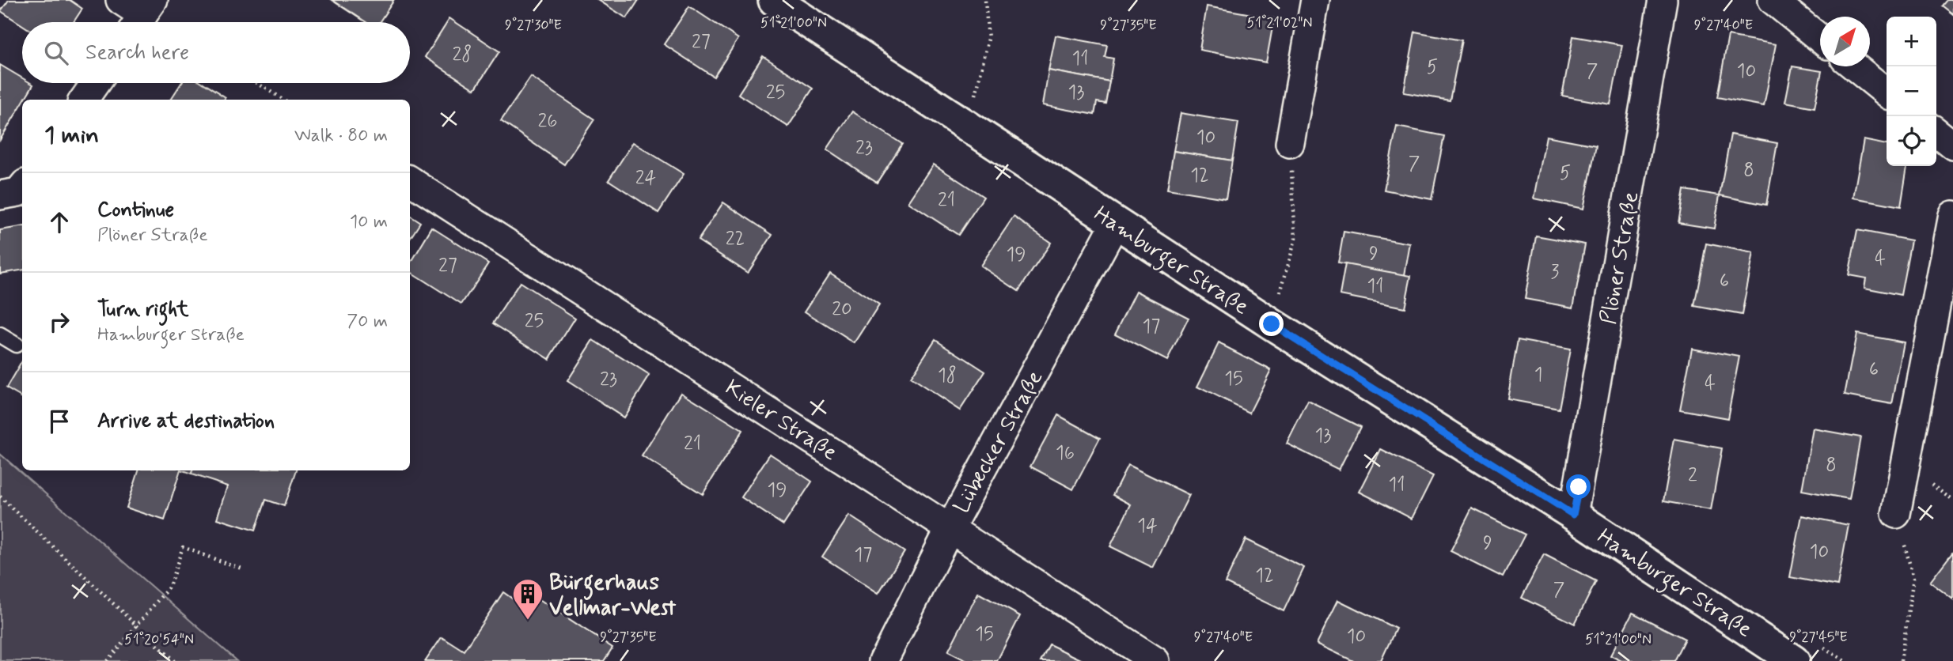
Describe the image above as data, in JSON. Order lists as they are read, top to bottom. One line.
{"streets":{"street":["Plöner Straße","Hamburger Straße","Kieler Straße","Lübecker Straße"]},"crossings":[["Plöner Straße","Hamburger Straße"],["Hamburger Straße","Lübecker Straße"],["Kieler Straße","Lübecker Straße"]],"places":{"building":["Bürgerhaus Vellmar-West"]},"house_numbers":["27","28","11","5","7","10","25","13","26","10","23","7","8","5","12","24","21","22","9","19","4","27","3","6","11","20","25","17","6","1","18","15","23","4","13","21","16","8","2","11","19","14","9","10","17","12","7","15","10"],"north":"top right","page":{"map_buttons":["+","−"],"search":"Search here","heading":["1 min","Walk · 80 m"],"list":[["Continue","Plöner Straße","10 m"],["Turn right","Hamburger Straße","70 m"],"Arrive at destination"]},"coordinates":["51°21'00\"N","51°21'02\"N","9°27'30\"E","9°27'40\"E","9°27'35\"E","9°27'45\"E","51°20'54\"N"]}
